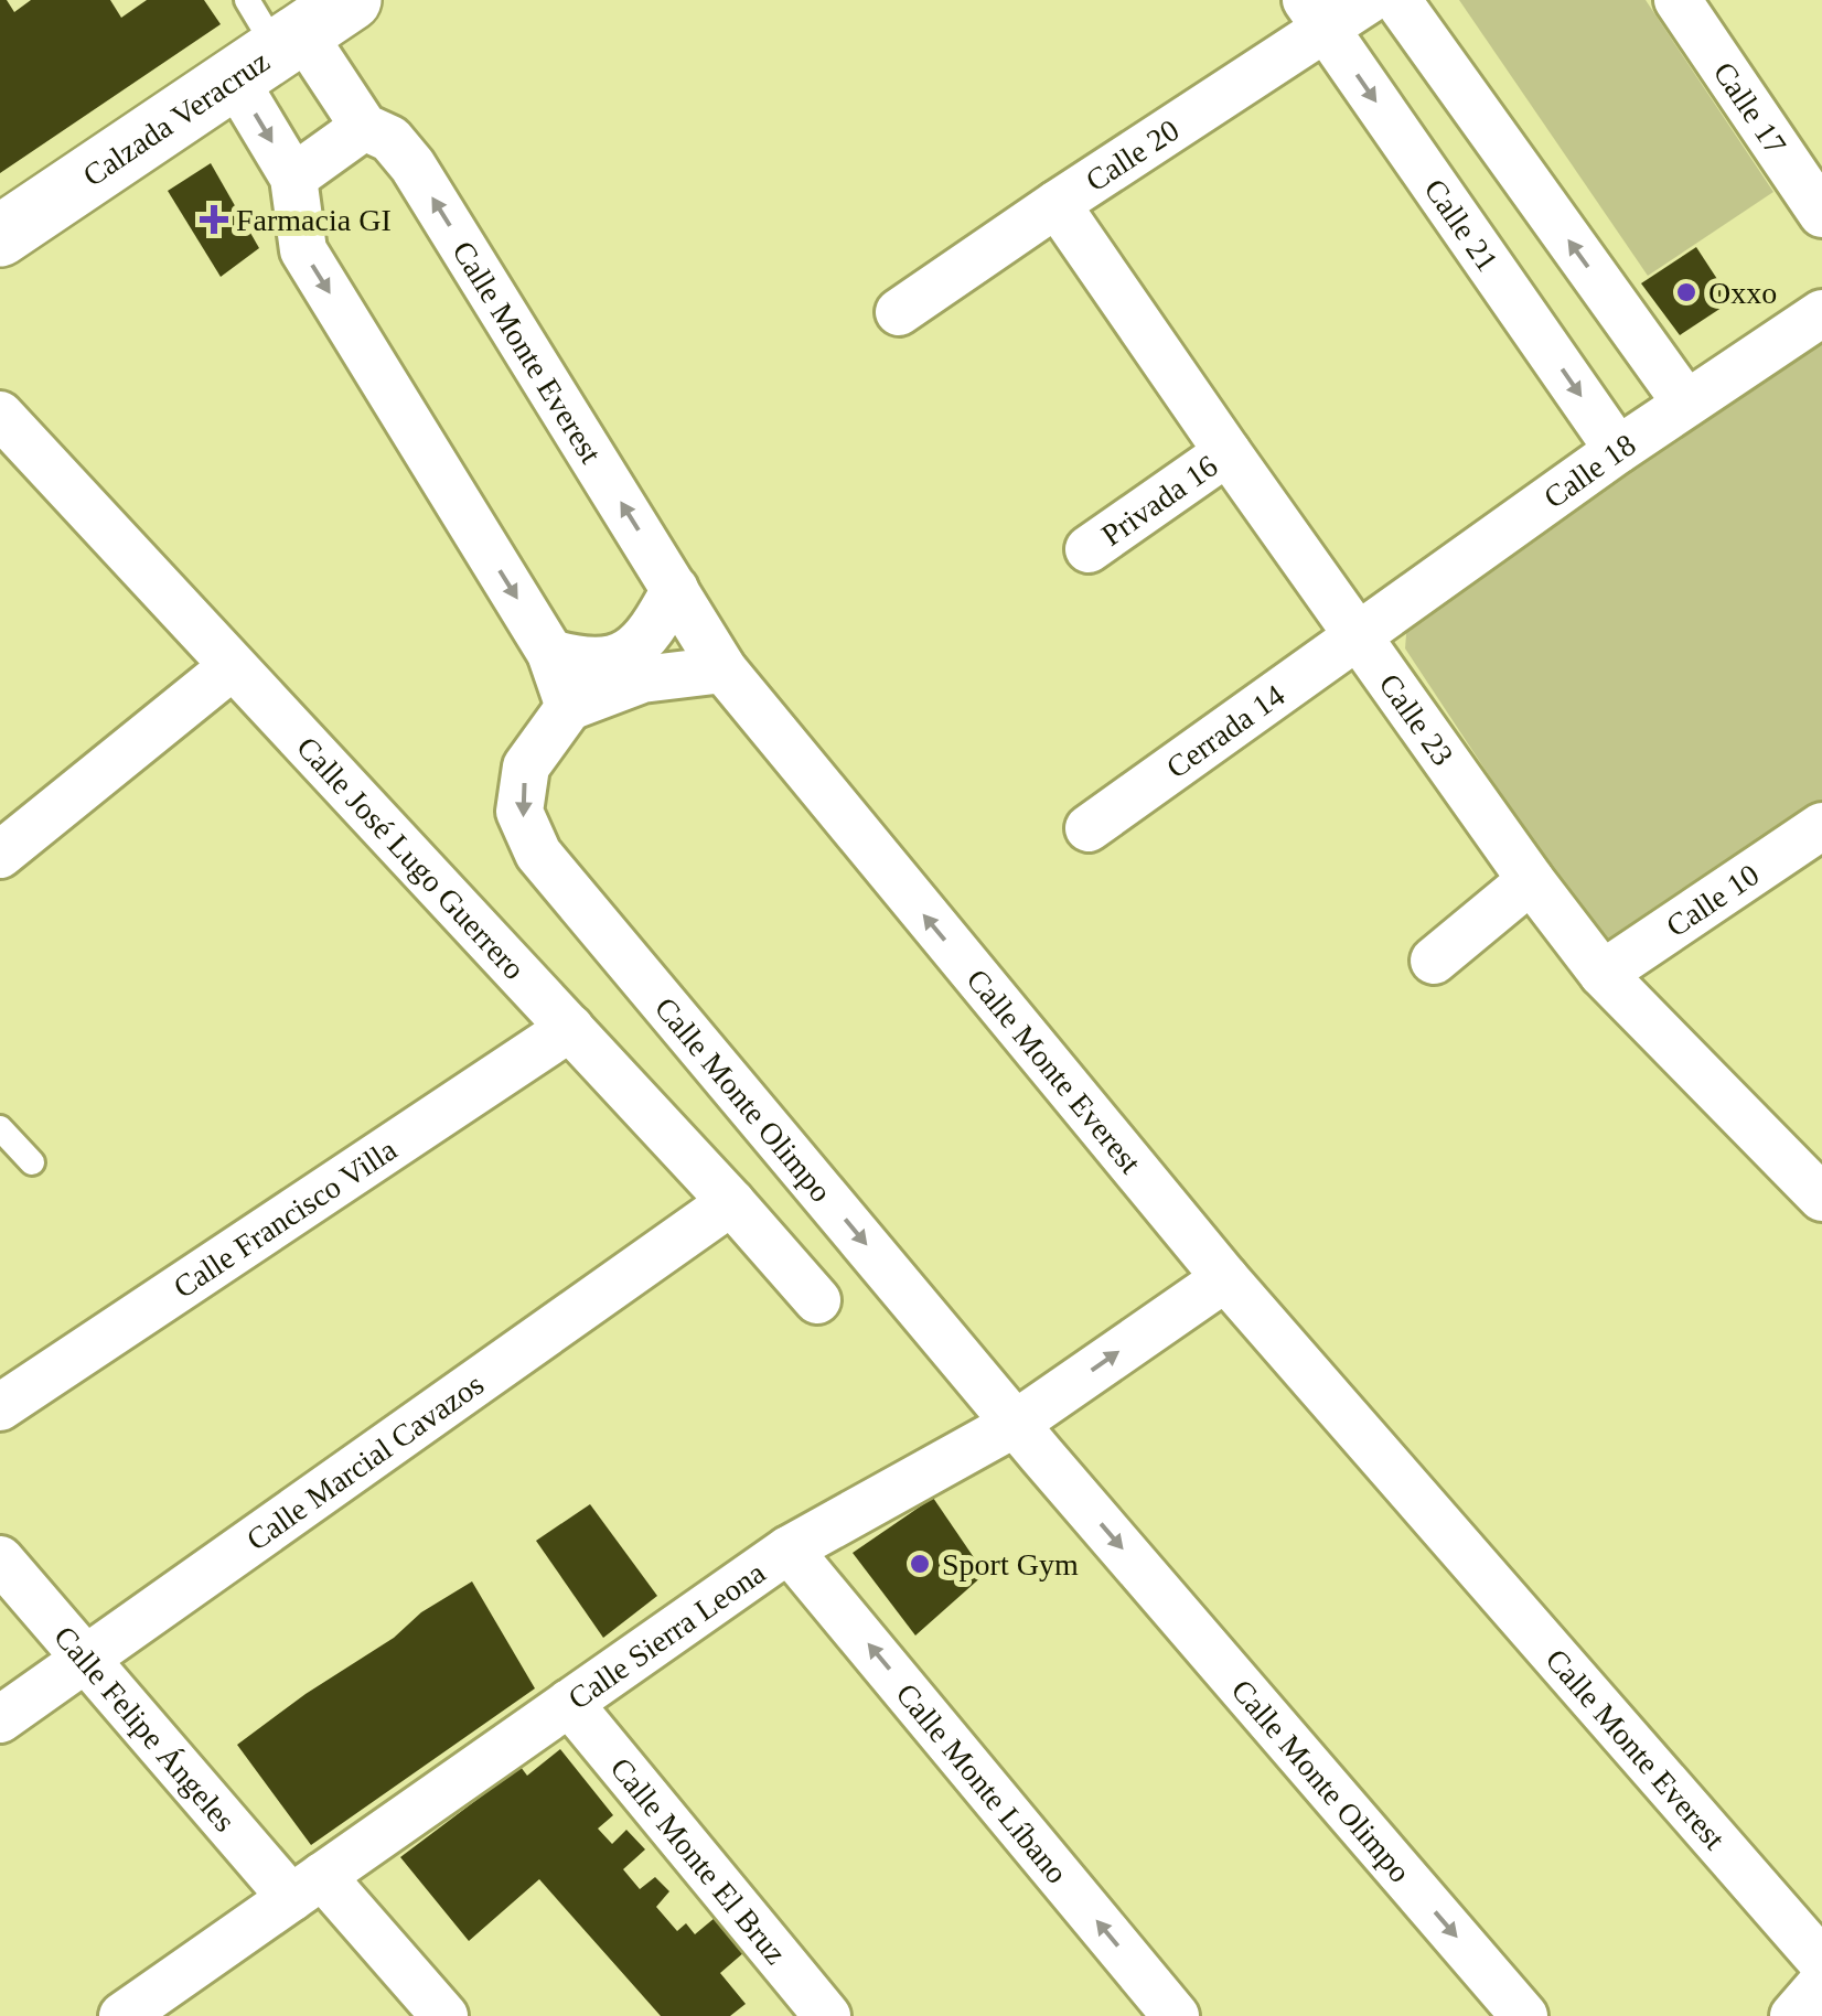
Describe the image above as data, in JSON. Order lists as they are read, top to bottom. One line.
{"streets":{"street":["Calle 17","Calzada Veracruz","Calle 20","Calle 21","Calle Monte Everest","Calle 18","Privada 16","Calle 23","Cerrada 14","Calle José Lugo Guerrero","Calle 10","Calle Monte Olimpo","Calle Francisco Villa","Calle Marcial Cavazos","Calle Sierra Leona","Calle Felipe Ángeles","Calle Monte Líbano","Calle Monte El Bruz"]},"crossings":[["Calzada Veracruz","Calle Monte Everest"],["Calle 20","Calle 21"],["Calle 20","Calle 23"],["Calle 21","Calle 18"],["Calle Monte Everest","Calle Sierra Leona"],["Calle 18","Calle 23"],["Calle 18","Cerrada 14"],["Privada 16","Calle 23"],["Calle 23","Cerrada 14"],["Calle 23","Calle 10"],["Calle José Lugo Guerrero","Calle Francisco Villa"],["Calle José Lugo Guerrero","Calle Marcial Cavazos"],["Calle Monte Olimpo","Calle Sierra Leona"],["Calle Marcial Cavazos","Calle Felipe Ángeles"],["Calle Sierra Leona","Calle Felipe Ángeles"],["Calle Sierra Leona","Calle Monte Líbano"],["Calle Sierra Leona","Calle Monte El Bruz"]],"one_way":["Calle Monte Olimpo","Calle Monte Líbano"],"places":{"health":["Farmacia GI"],"other":["Oxxo","Sport Gym"]}}
